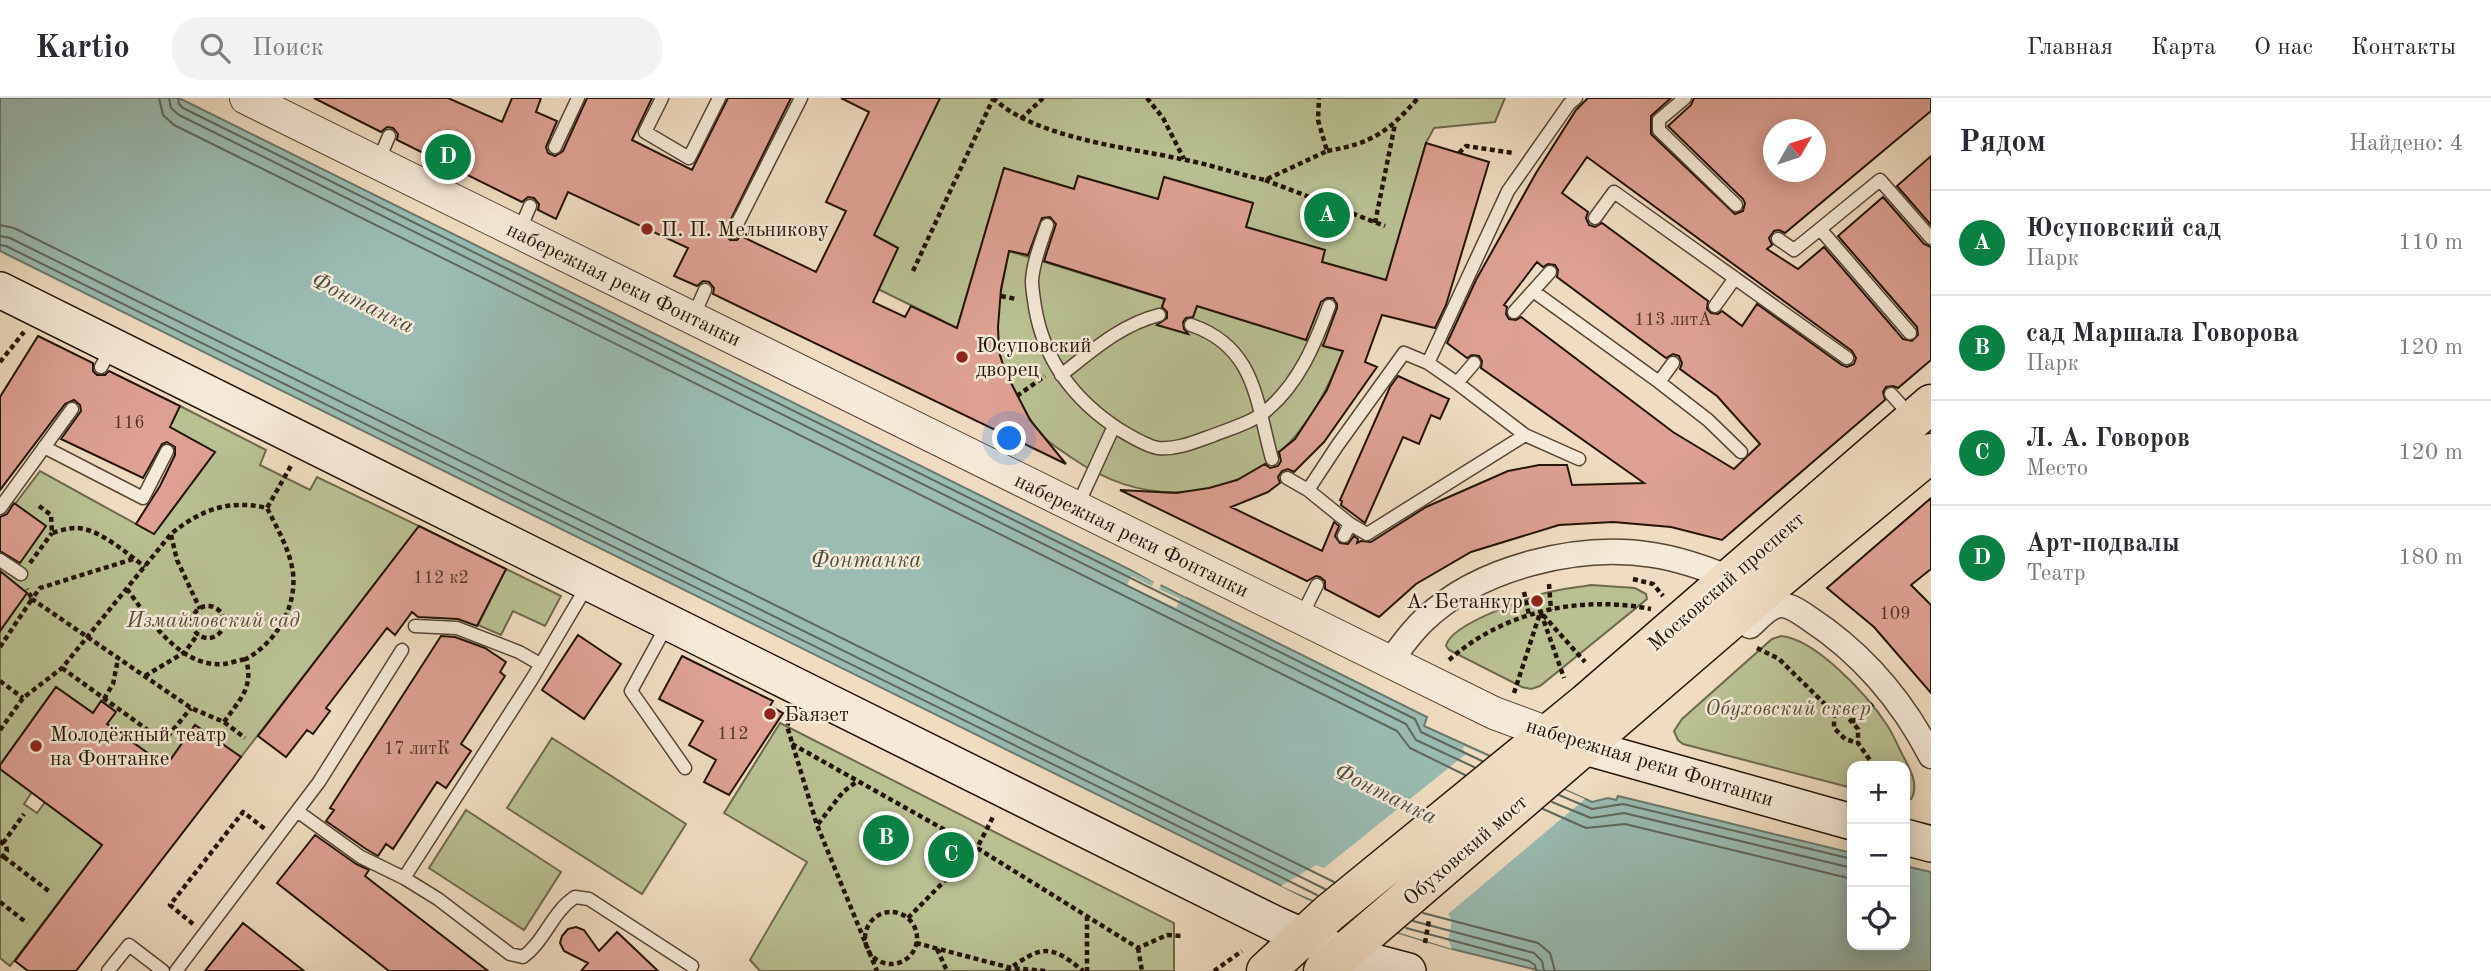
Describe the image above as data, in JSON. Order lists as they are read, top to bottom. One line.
{"streets":{"main road":["набережная реки Фонтанки","Московский проспект","Обуховский мост"]},"crossings":[["набережная реки Фонтанки","Московский проспект"],["Московский проспект","Обуховский мост"]],"water":["Фонтанка"],"parks":["Измайловский сад","Обуховский сквер"],"places":["П. П. Мельникову","Юсуповский дворец","А. Бетанкур","Баязет","Молодёжный театр на Фонтанке"],"house_numbers":["113 литА","116","112 к2","109","112","17 литК"],"north":"top right","page":{"header":"Kartio","search":"Поиск","nav":["Главная","Карта","О нас","Контакты"],"heading":["Рядом","Найдено: 4"],"pins":["D","A","B","C"],"list":[{"mark":"A","name":"Юсуповский сад","note":"Парк","value":"110 m"},{"mark":"B","name":"сад Маршала Говорова","note":"Парк","value":"120 m"},{"mark":"C","name":"Л. А. Говоров","note":"Место","value":"120 m"},{"mark":"D","name":"Арт-подвалы","note":"Театр","value":"180 m"}],"map_buttons":["+","−"]}}
